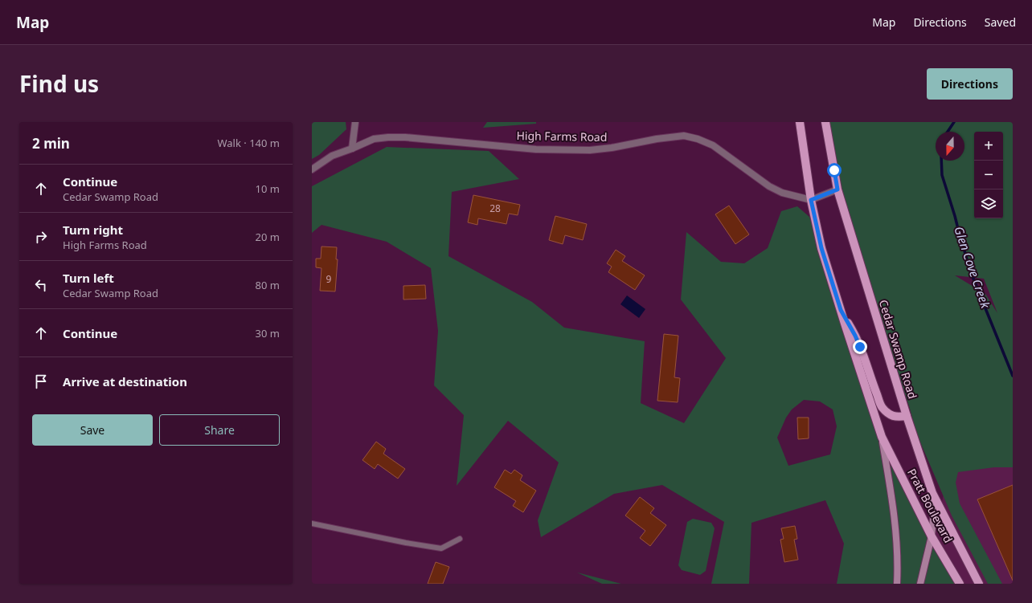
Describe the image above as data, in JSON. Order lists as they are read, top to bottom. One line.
{"streets":{"main road":["Cedar Swamp Road","Pratt Boulevard"],"street":["High Farms Road"]},"crossings":[["Cedar Swamp Road","Pratt Boulevard"]],"water":["Glen Cove Creek"],"house_numbers":["28","9"],"north":"bottom","page":{"header":"Map","nav":["Map","Directions","Saved"],"title":"Find us","buttons":["Directions",["Save","Share"]],"heading":["2 min","Walk · 140 m"],"map_buttons":["+","−"],"list":[["Continue","Cedar Swamp Road","10 m"],["Turn right","High Farms Road","20 m"],["Turn left","Cedar Swamp Road","80 m"],["Continue","30 m"],"Arrive at destination"]}}
